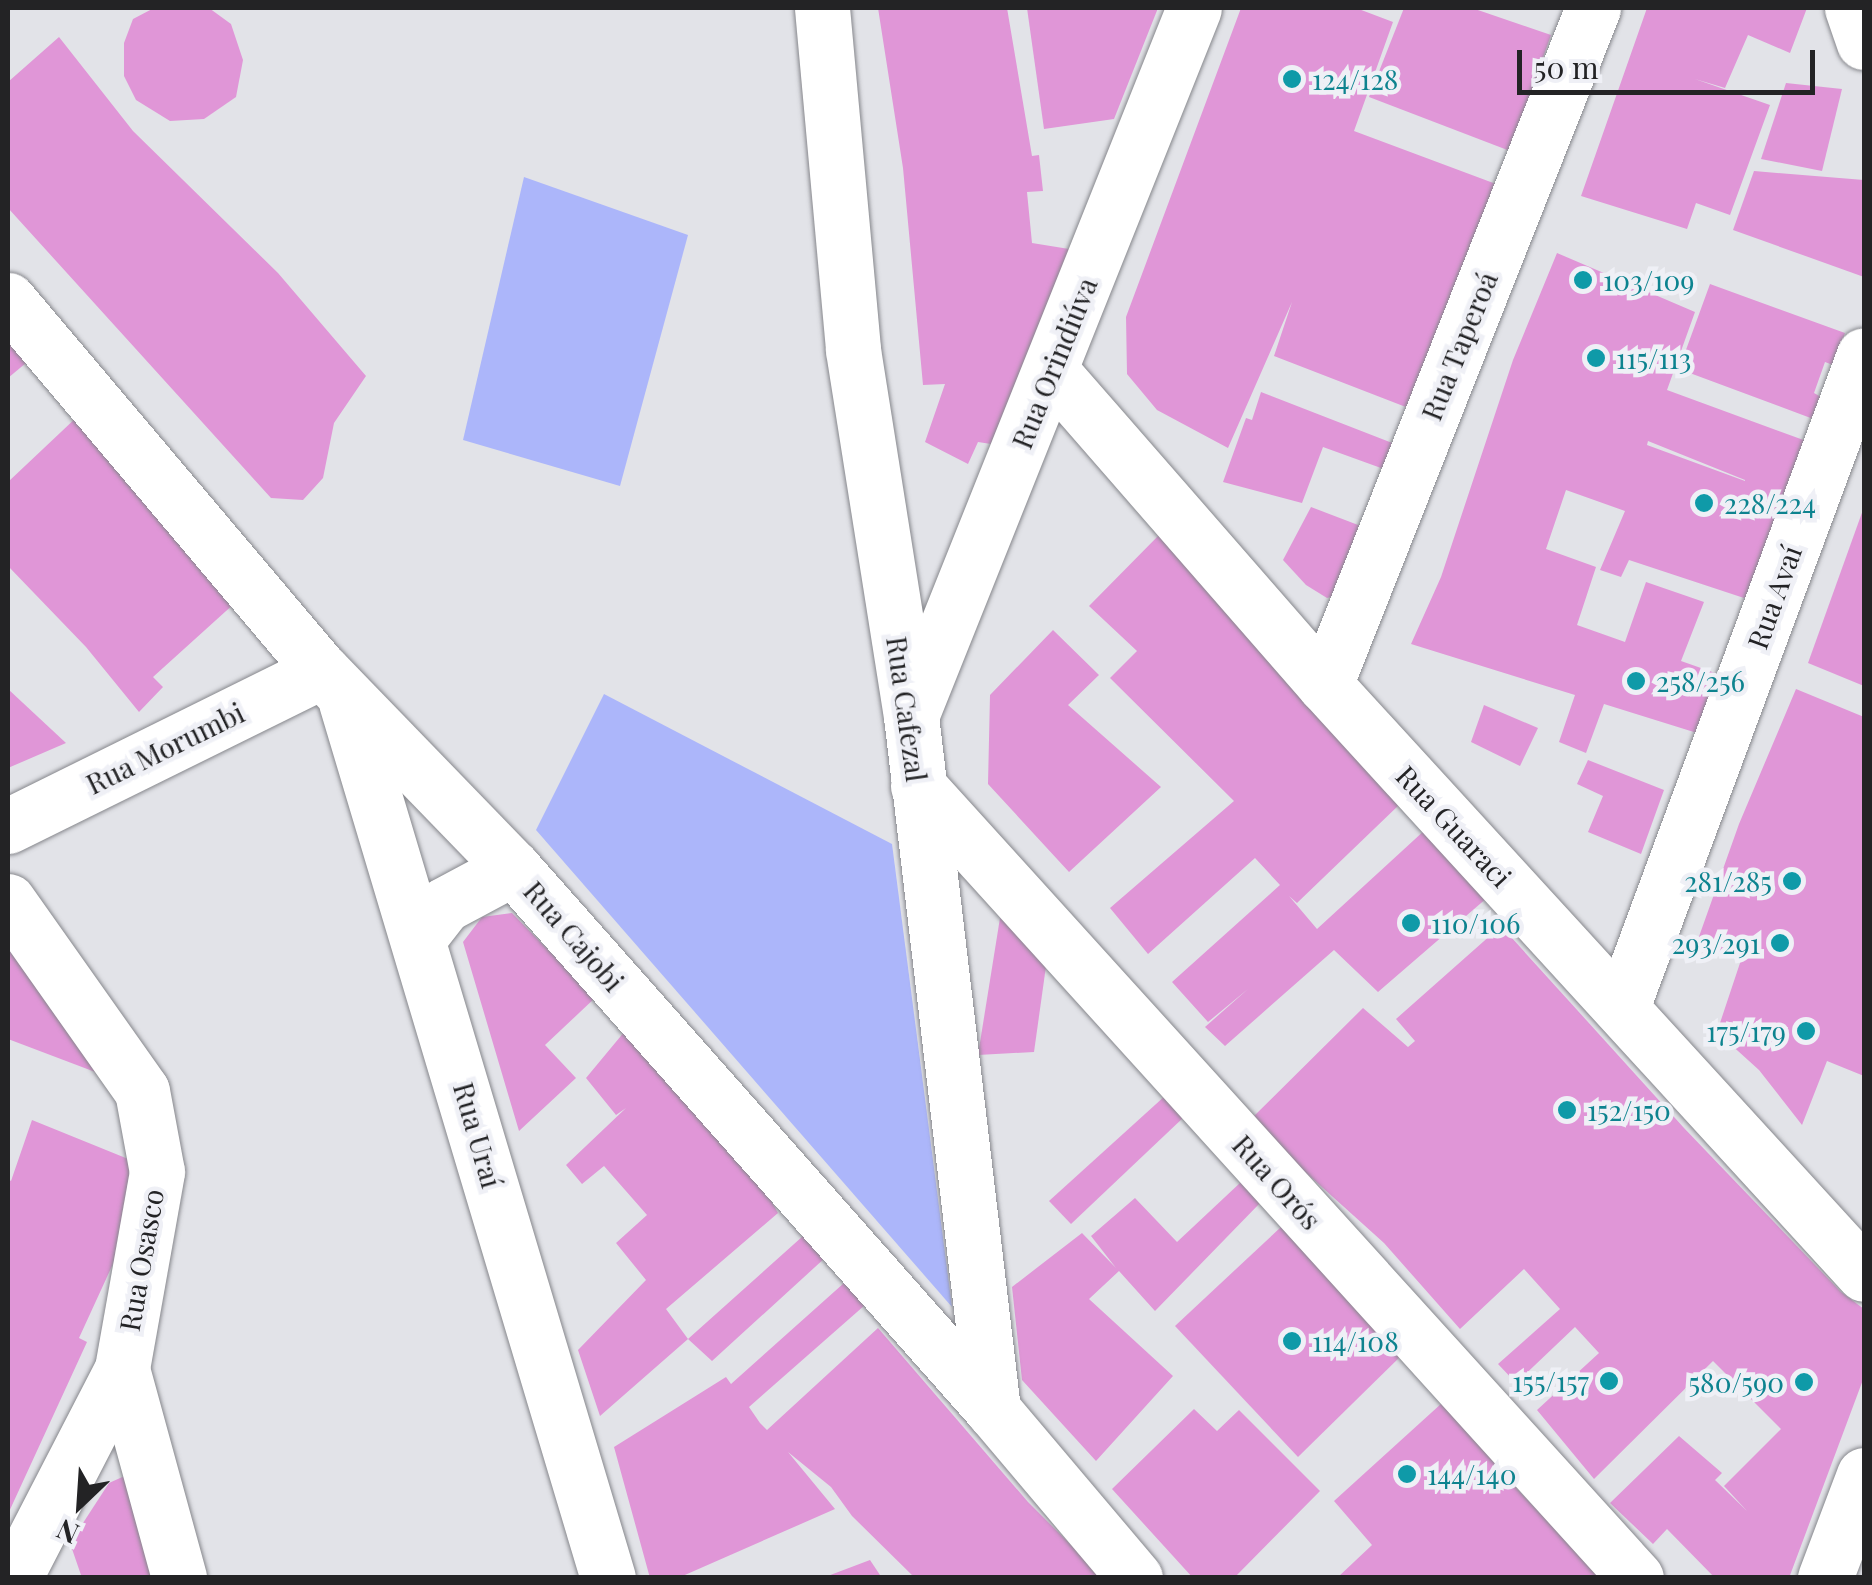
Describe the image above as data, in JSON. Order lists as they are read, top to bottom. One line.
{"streets":{"street":["Rua Taperoá","Rua Orindiúva","Rua Avaí","Rua Cafezal","Rua Morumbi","Rua Guaraci","Rua Cajobi","Rua Uraí","Rua Orós","Rua Osasco"]},"crossings":[["Rua Taperoá","Rua Guaraci"],["Rua Orindiúva","Rua Cafezal"],["Rua Orindiúva","Rua Guaraci"],["Rua Avaí","Rua Guaraci"],["Rua Cafezal","Rua Cajobi"],["Rua Cafezal","Rua Orós"],["Rua Morumbi","Rua Cajobi"],["Rua Morumbi","Rua Uraí"],["Rua Cajobi","Rua Uraí"]],"places":["124/128","103/109","115/113","228/224","258/256","281/285","110/106","293/291","175/179","152/150","114/108","155/157","580/590","144/140"],"scale_bar":"50 m","north":"bottom left"}
